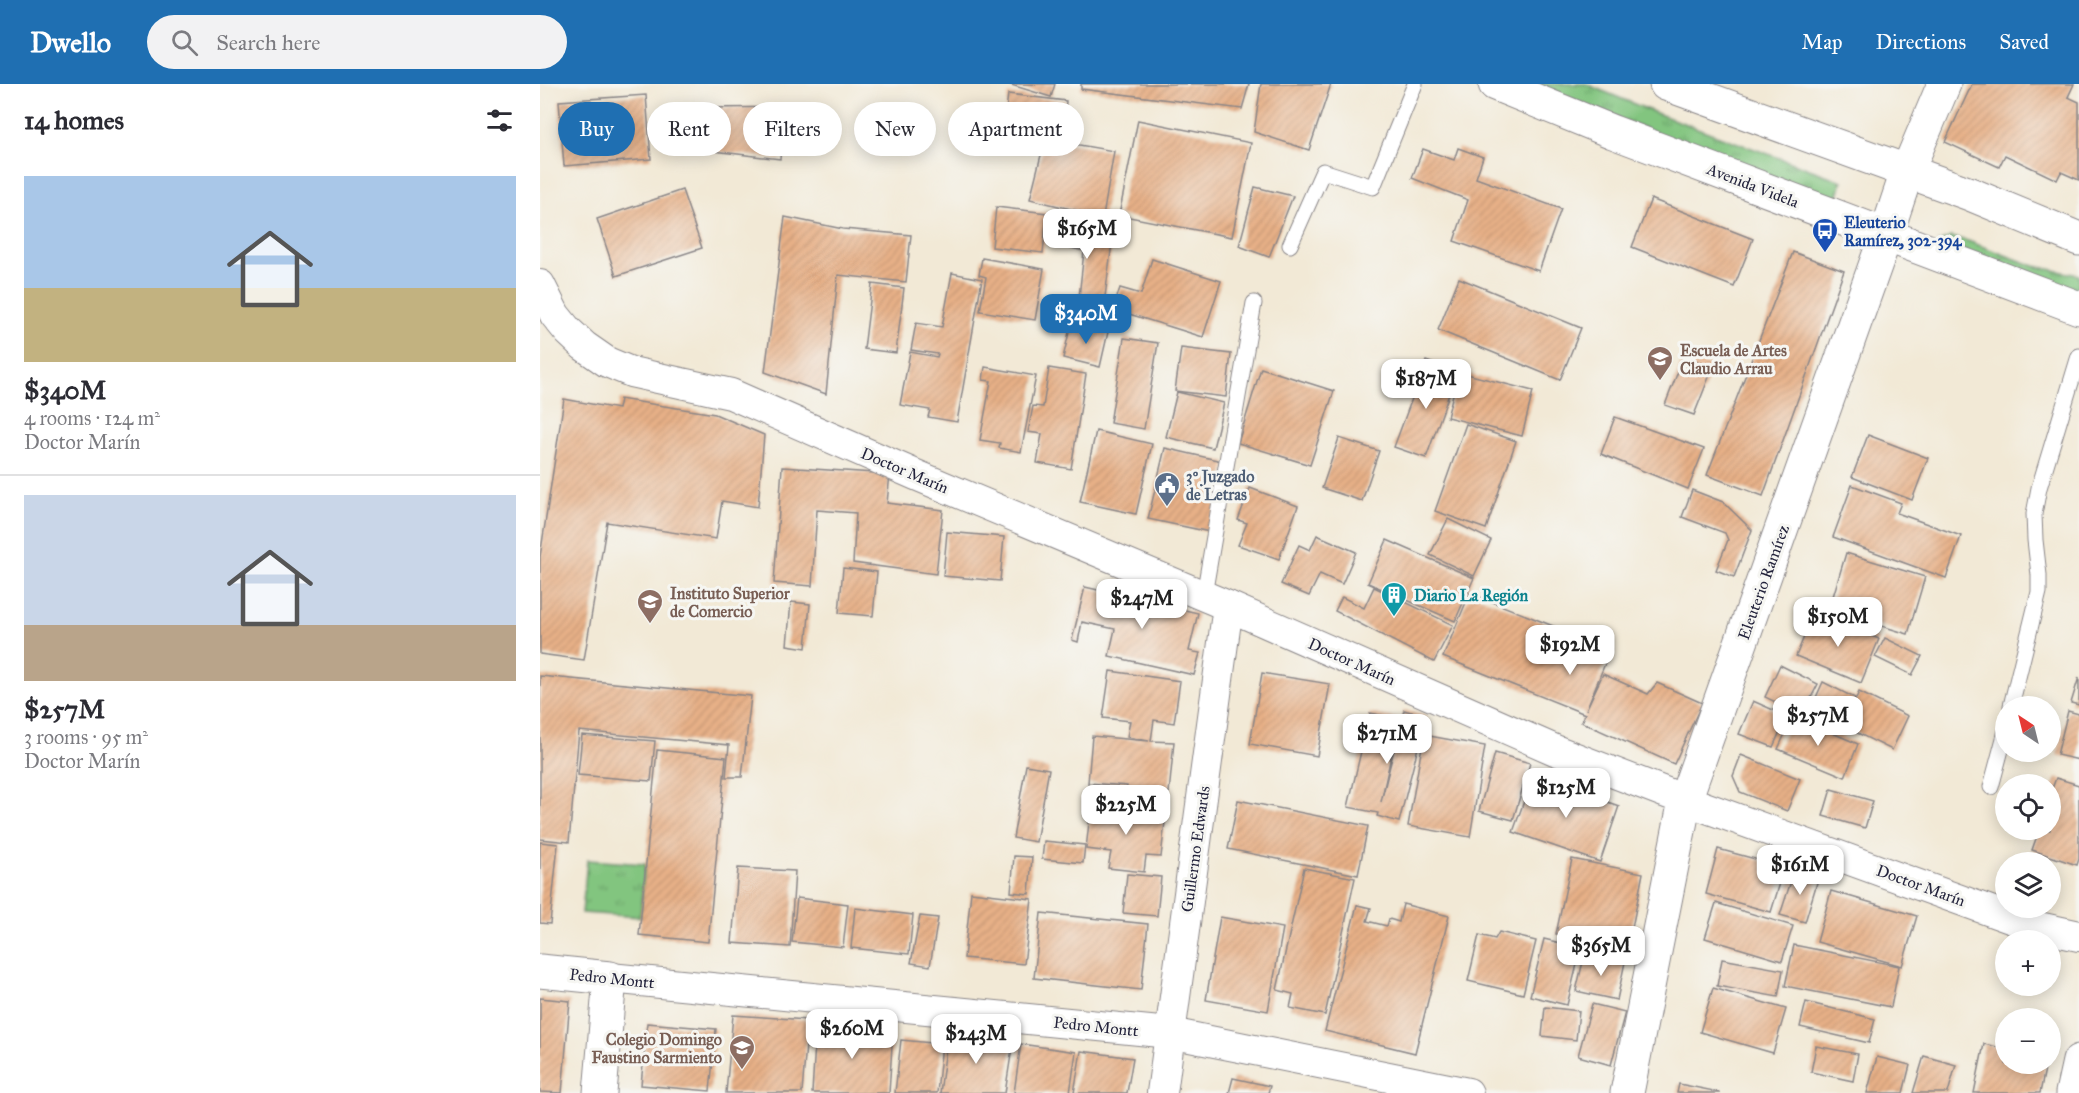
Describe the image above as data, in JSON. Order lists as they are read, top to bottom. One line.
{"streets":{"street":["Avenida Videla","Doctor Marín","Eleuterio Ramírez","Guillermo Edwards","Pedro Montt"]},"crossings":[["Avenida Videla","Eleuterio Ramírez"],["Doctor Marín","Eleuterio Ramírez"],["Doctor Marín","Guillermo Edwards"],["Guillermo Edwards","Pedro Montt"]],"places":{"bus stop":["Eleuterio Ramírez, 302-394"],"school or university":["Escuela de Artes Claudio Arrau","Instituto Superior de Comercio","Colegio Domingo Faustino Sarmiento"],"public building":["3º Juzgado de Letras"],"building":["Diario La Región"]},"north":"top left","page":{"header":"Dwello","search":"Search here","nav":["Map","Directions","Saved"],"heading":"14 homes","chip":["Buy","Rent","Filters","New","Apartment"],"list":[{"name":"$340M","note":"4 rooms · 124 m² · Doctor Marín"},{"name":"$257M","note":"3 rooms · 95 m² · Doctor Marín"}],"price":["$165M","$340M","$187M","$247M","$150M","$192M","$257M","$271M","$125M","$225M","$161M","$365M","$260M","$243M"],"map_buttons":["+","−"]}}
